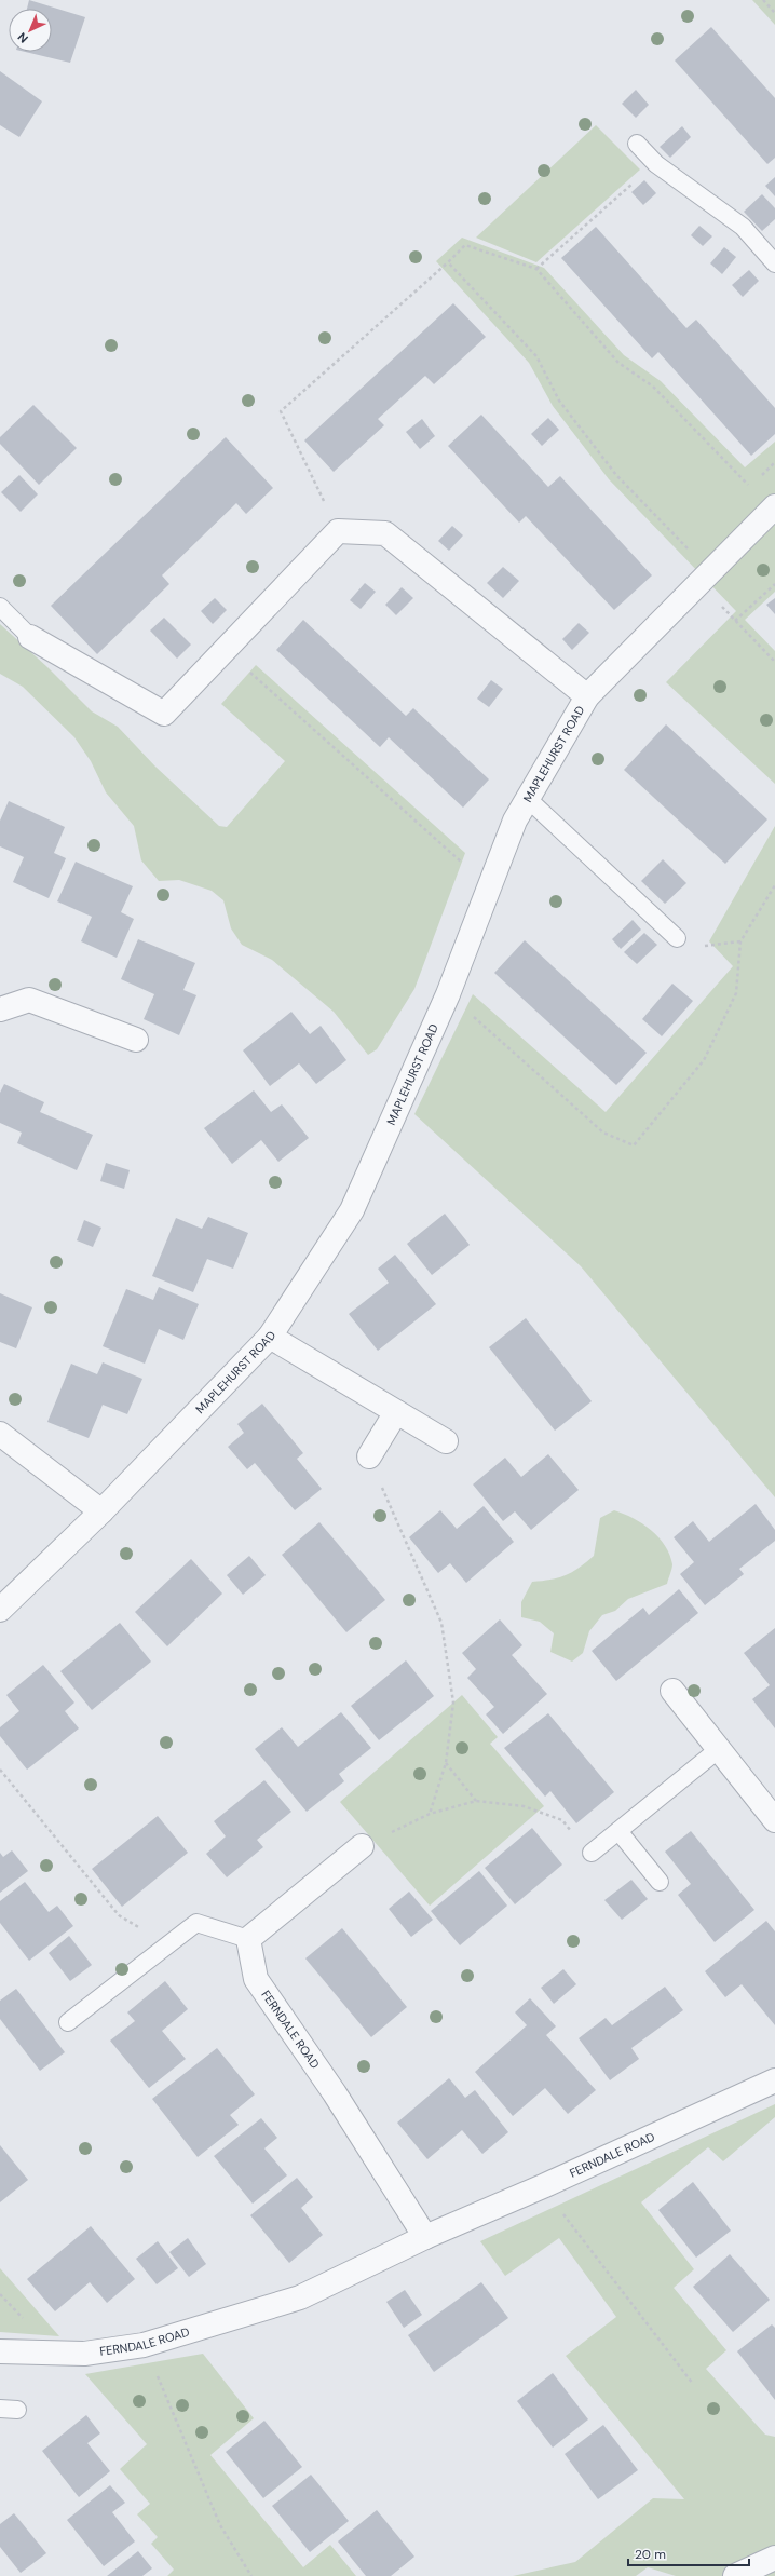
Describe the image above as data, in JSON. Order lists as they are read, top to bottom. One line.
{"streets":{"street":["MAPLEHURST ROAD","FERNDALE ROAD"]},"scale_bar":"20 m","north":"bottom left"}
